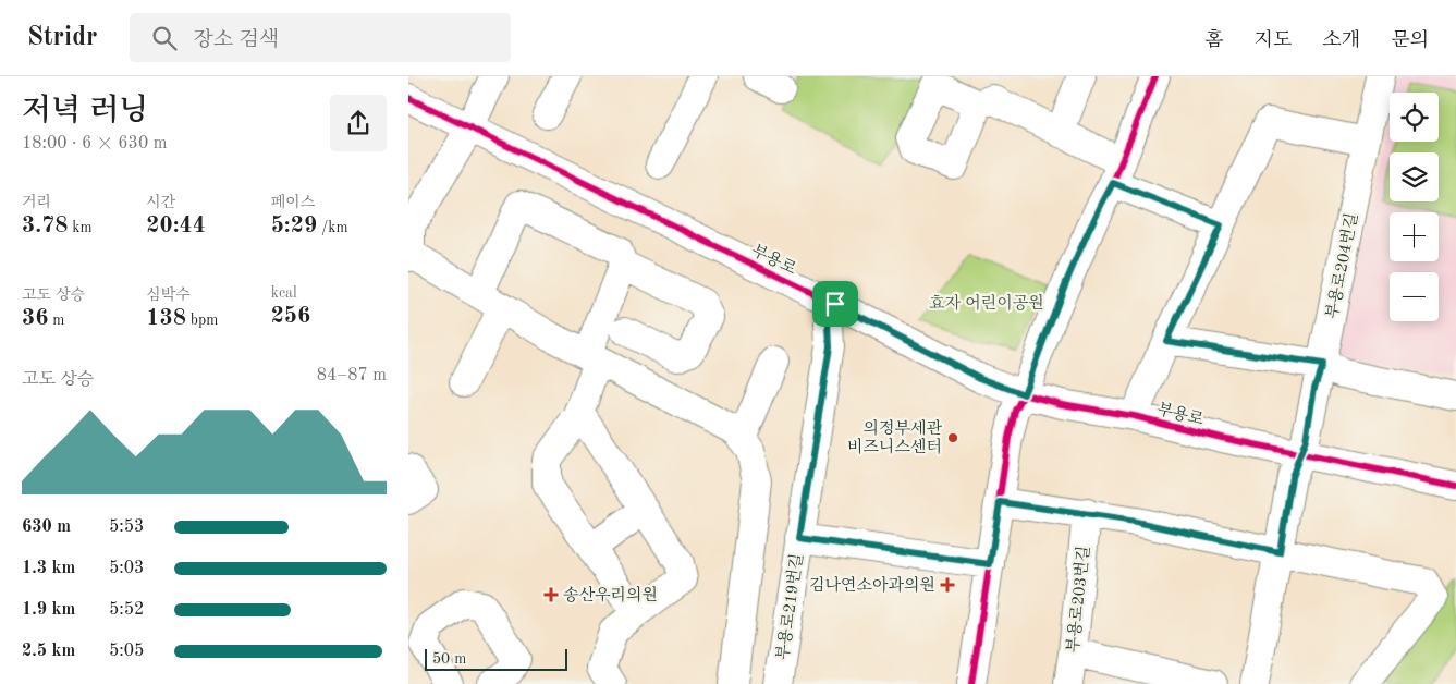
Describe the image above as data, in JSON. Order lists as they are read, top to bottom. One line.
{"streets":{"street":["부용로","부용로204번길","부용로203번길","부용로219번길"]},"crossings":[["부용로","부용로204번길"],["부용로","부용로219번길"]],"parks":["효자 어린이공원"],"places":{"other":["의정부세관 비즈니스센터"],"health":["김나연소아과의원","송산우리의원"]},"scale_bar":"50 m","page":{"header":"Stridr","search":"장소 검색","nav":["홈","지도","소개","문의"],"heading":["저녁 러닝","18:00 · 6 × 630 m"],"map_buttons":["+","−"],"stats":[["거리","3.78 km"],["시간","20:44"],["페이스","5:29 /km"],["고도 상승","36 m"],["심박수","138 bpm"],["kcal","256"]],"chart":["고도 상승","84–87 m"],"list":[{"name":"630 m","note":"5:53"},{"name":"1.3 km","note":"5:03"},{"name":"1.9 km","note":"5:52"},{"name":"2.5 km","note":"5:05"}],"scale":"50 m"}}
